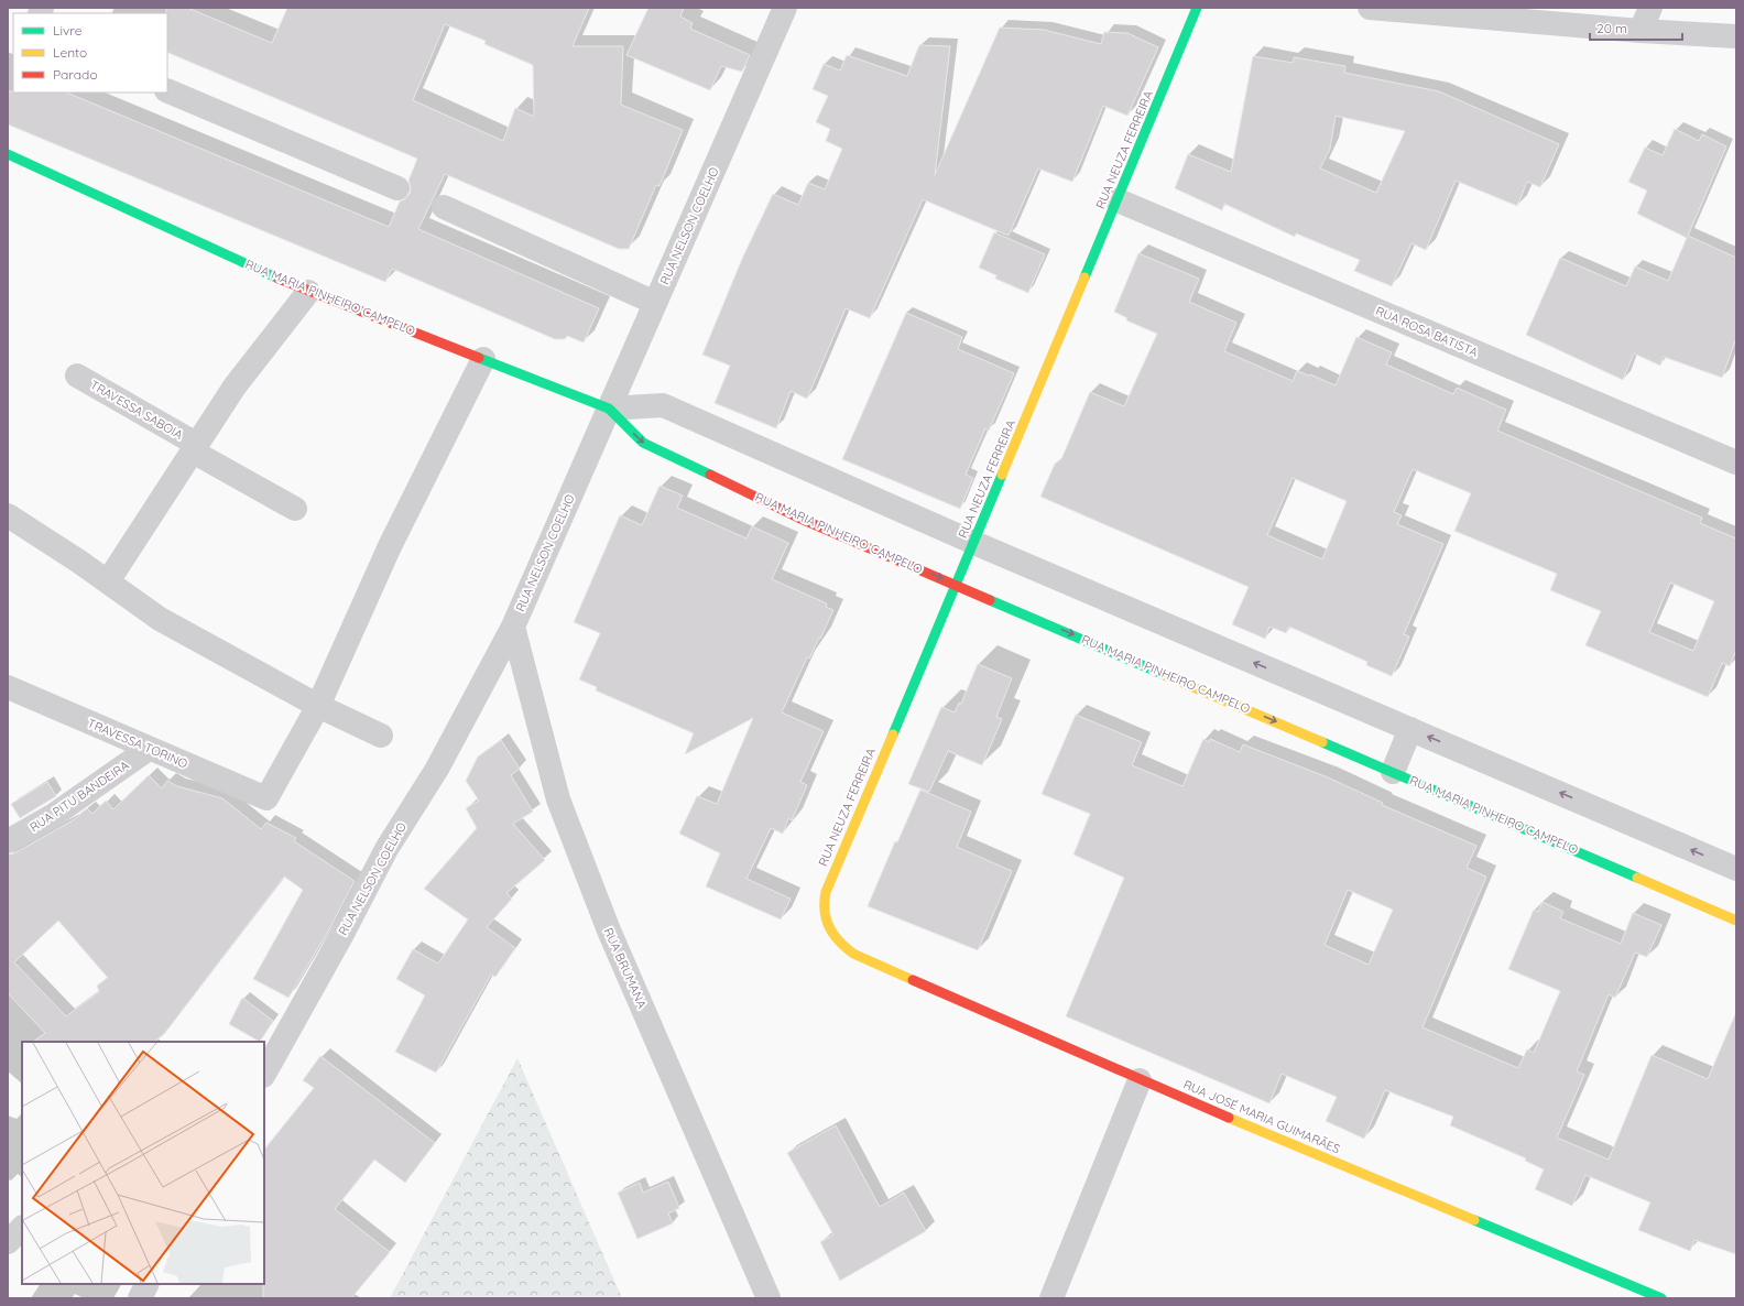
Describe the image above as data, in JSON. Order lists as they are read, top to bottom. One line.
{"streets":{"street":["RUA NEUZA FERREIRA","RUA NELSON COELHO","RUA MARIA PINHEIRO CAMPELO","RUA ROSA BATISTA","TRAVESSA SABOIA","TRAVESSA TORINO","RUA PITU BANDEIRA","RUA BRUMANA","RUA JOSÉ MARIA GUIMARÃES"]},"crossings":[["RUA NEUZA FERREIRA","RUA MARIA PINHEIRO CAMPELO"],["RUA NEUZA FERREIRA","RUA ROSA BATISTA"],["RUA NEUZA FERREIRA","RUA JOSÉ MARIA GUIMARÃES"],["RUA NELSON COELHO","RUA MARIA PINHEIRO CAMPELO"],["RUA NELSON COELHO","RUA BRUMANA"],["TRAVESSA TORINO","RUA PITU BANDEIRA"]],"legend":["Livre","Lento","Parado"],"scale_bar":"20 m"}
